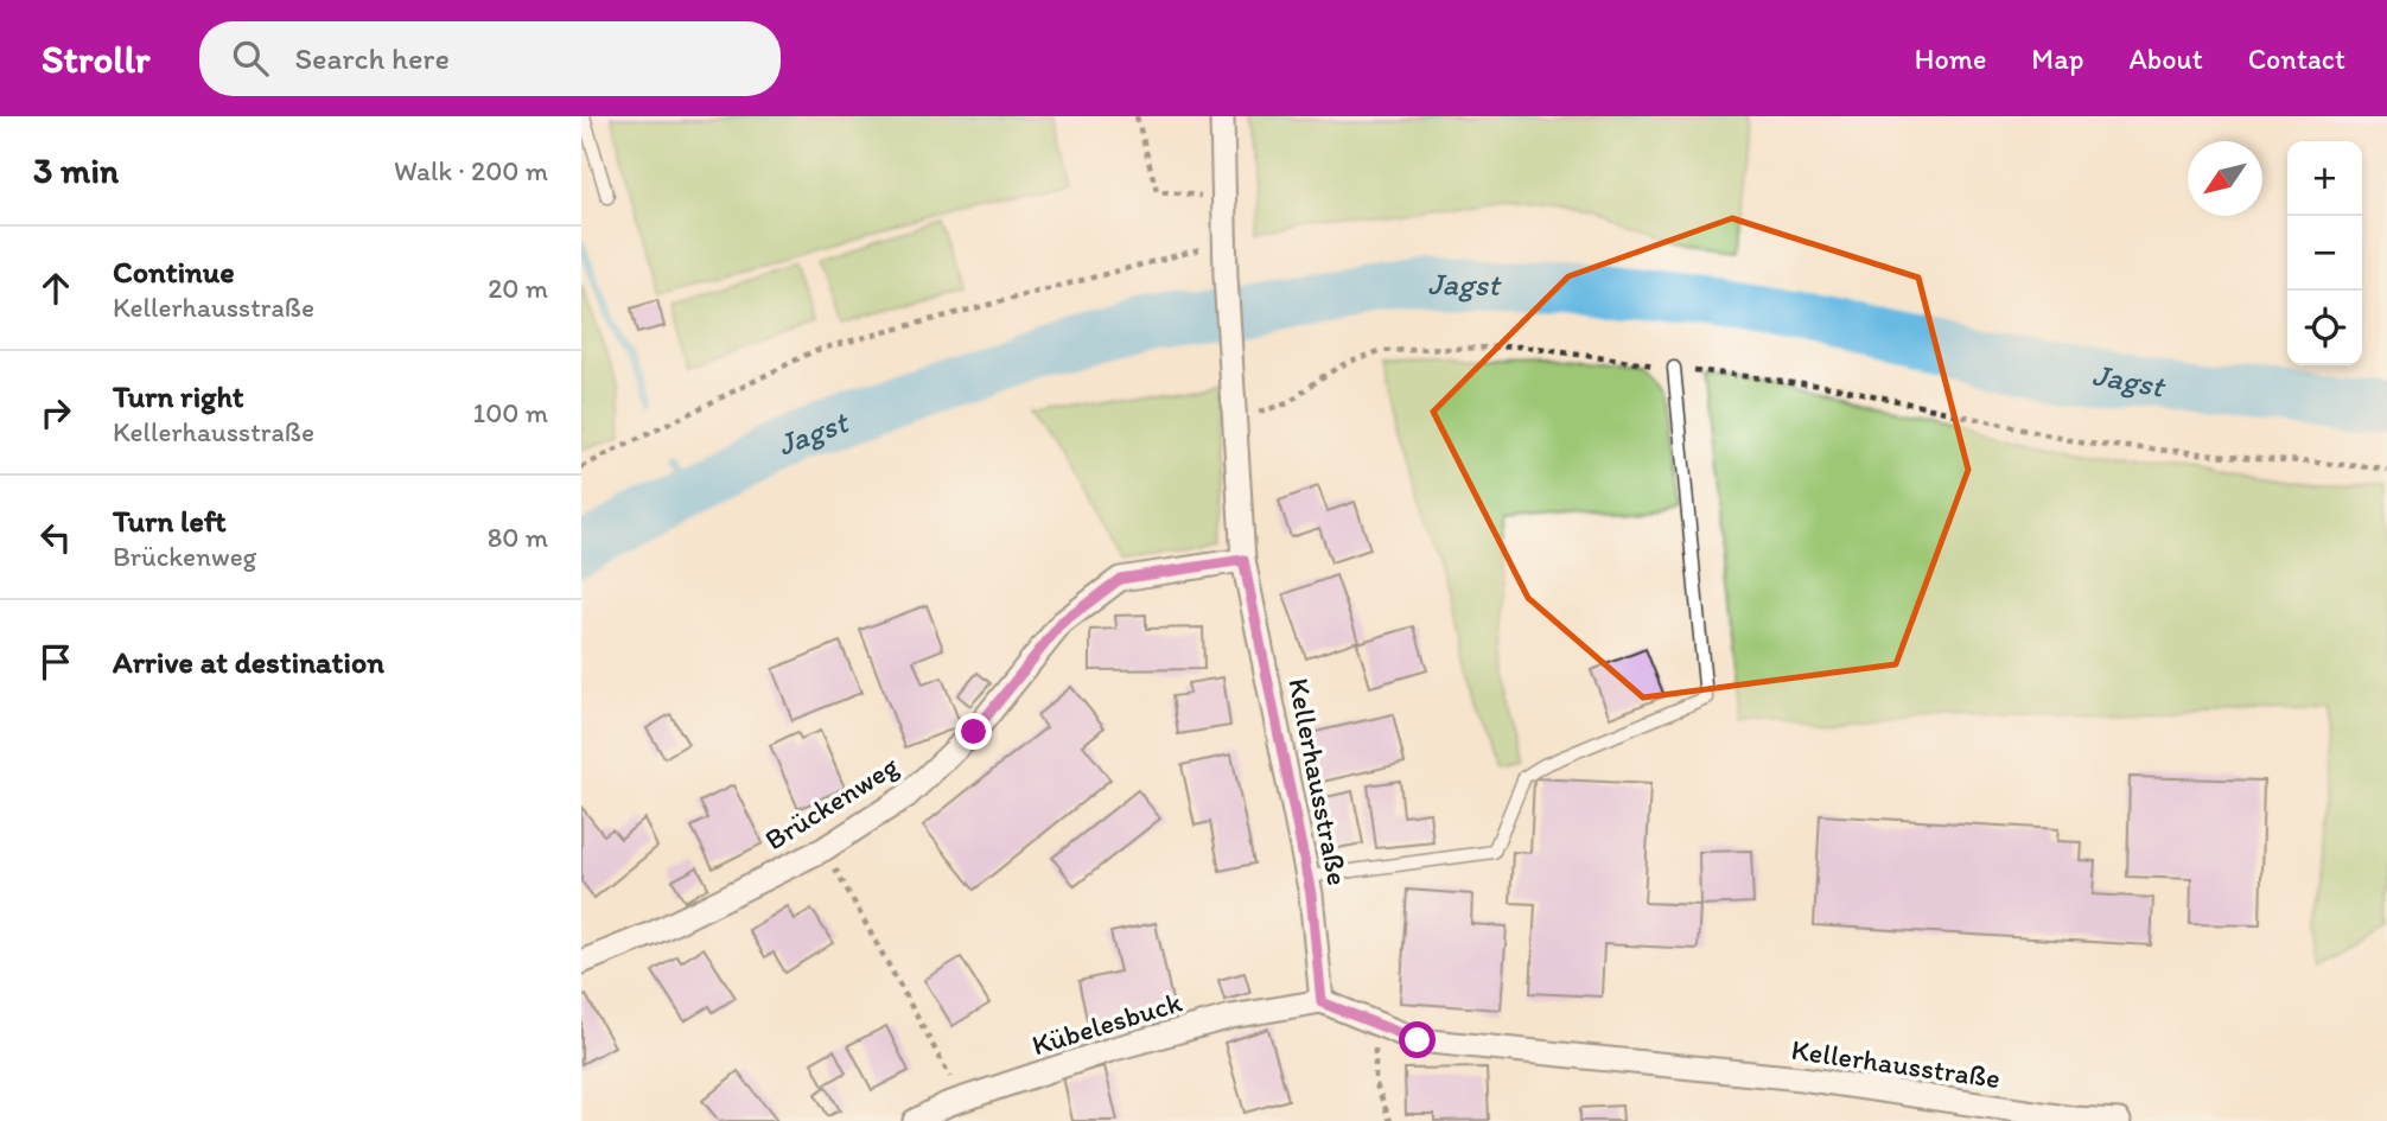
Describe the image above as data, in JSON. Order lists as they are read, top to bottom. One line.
{"streets":{"street":["Kellerhausstraße","Brückenweg","Kübelesbuck"]},"crossings":[["Kellerhausstraße","Brückenweg"],["Kellerhausstraße","Kübelesbuck"]],"water":["Jagst"],"north":"bottom left","page":{"header":"Strollr","search":"Search here","nav":["Home","Map","About","Contact"],"heading":["3 min","Walk · 200 m"],"map_buttons":["+","−"],"list":[["Continue","Kellerhausstraße","20 m"],["Turn right","Kellerhausstraße","100 m"],["Turn left","Brückenweg","80 m"],"Arrive at destination"]}}
